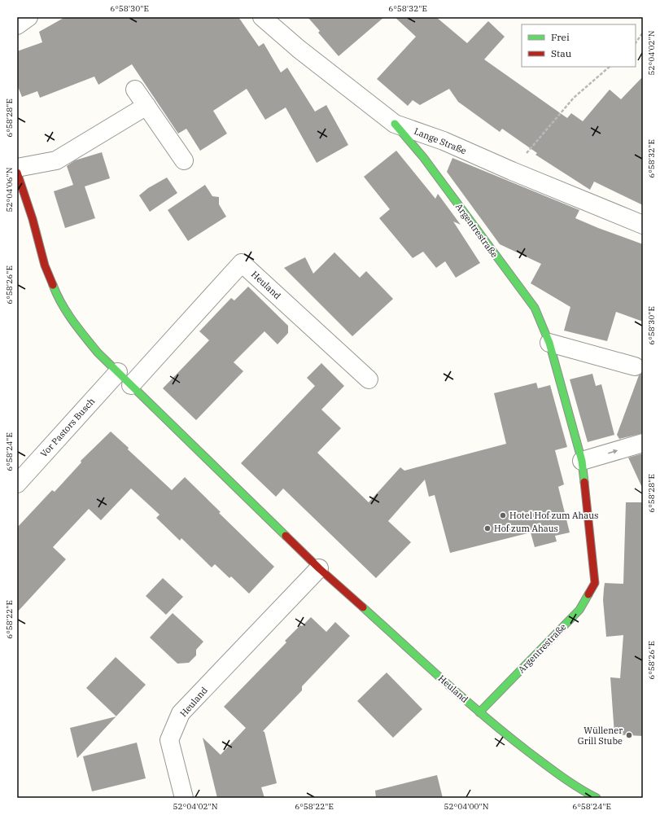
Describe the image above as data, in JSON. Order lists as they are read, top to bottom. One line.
{"streets":{"street":["Lange Straße","Argentrestraße","Heuland","Vor Pastors Busch"]},"crossings":[["Lange Straße","Argentrestraße"],["Argentrestraße","Heuland"],["Heuland","Vor Pastors Busch"]],"places":["Hotel Hof zum Ahaus","Hof zum Ahaus","Wüllener Grill Stube"],"legend":["Frei","Stau"],"coordinates":["6°58'30\"E","6°58'32\"E","52°04'02\"N","6°58'28\"E","52°04'06\"N","6°58'26\"E","6°58'24\"E","6°58'22\"E","52°04'00\"N"]}
